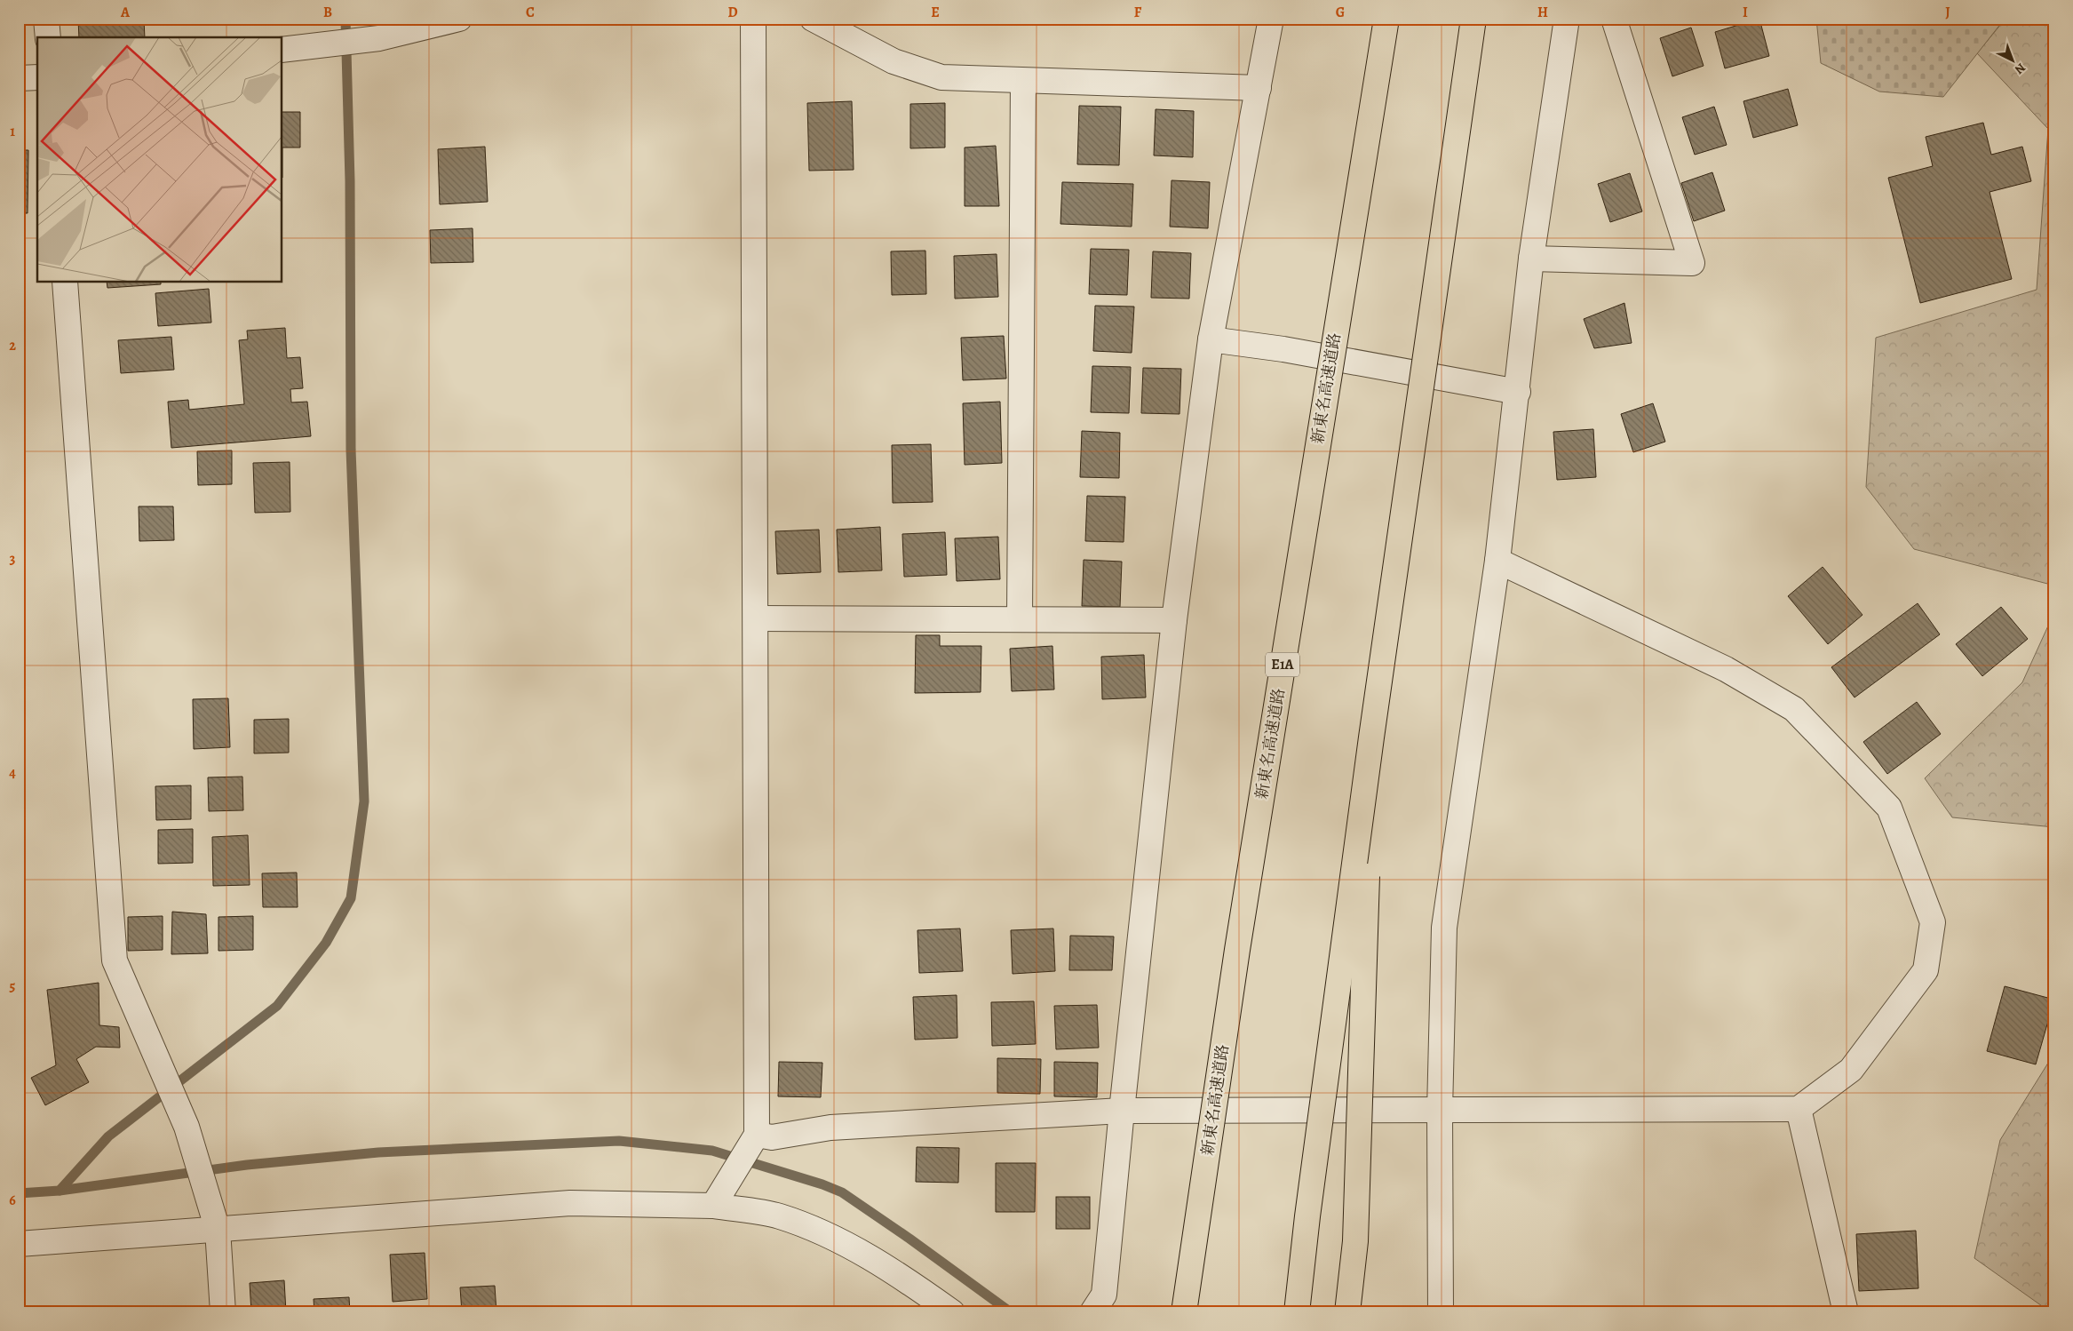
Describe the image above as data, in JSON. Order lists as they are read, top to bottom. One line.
{"streets":{"highway":["新東名高速道路","E1A"]},"north":"bottom right","grid":{"columns":["A","B","C","D","E","F","G","H","I","J"],"rows":["1","2","3","4","5","6"]}}
